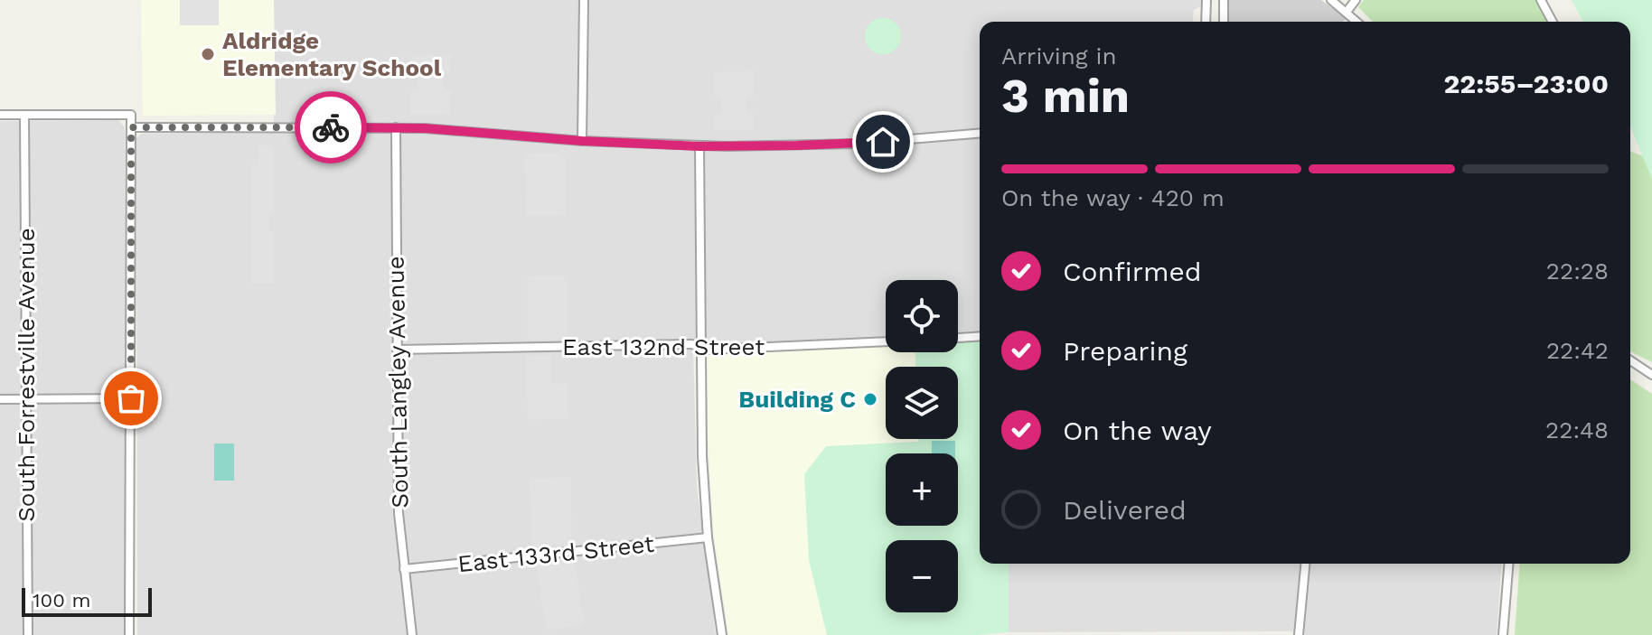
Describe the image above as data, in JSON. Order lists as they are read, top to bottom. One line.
{"streets":{"street":["East 132nd Street","South Forrestville Avenue","South Langley Avenue","East 133rd Street"]},"crossings":[["East 132nd Street","South Langley Avenue"],["South Langley Avenue","East 133rd Street"]],"places":["Aldridge Elementary School","Building C"],"scale_bar":"100 m","page":{"heading":["3 min","Arriving in","22:55–23:00"],"bar":"On the way · 420 m","list":[["Confirmed","22:28"],["Preparing","22:42"],["On the way","22:48"],"Delivered"],"map_buttons":["+","−"],"scale":"100 m"}}
